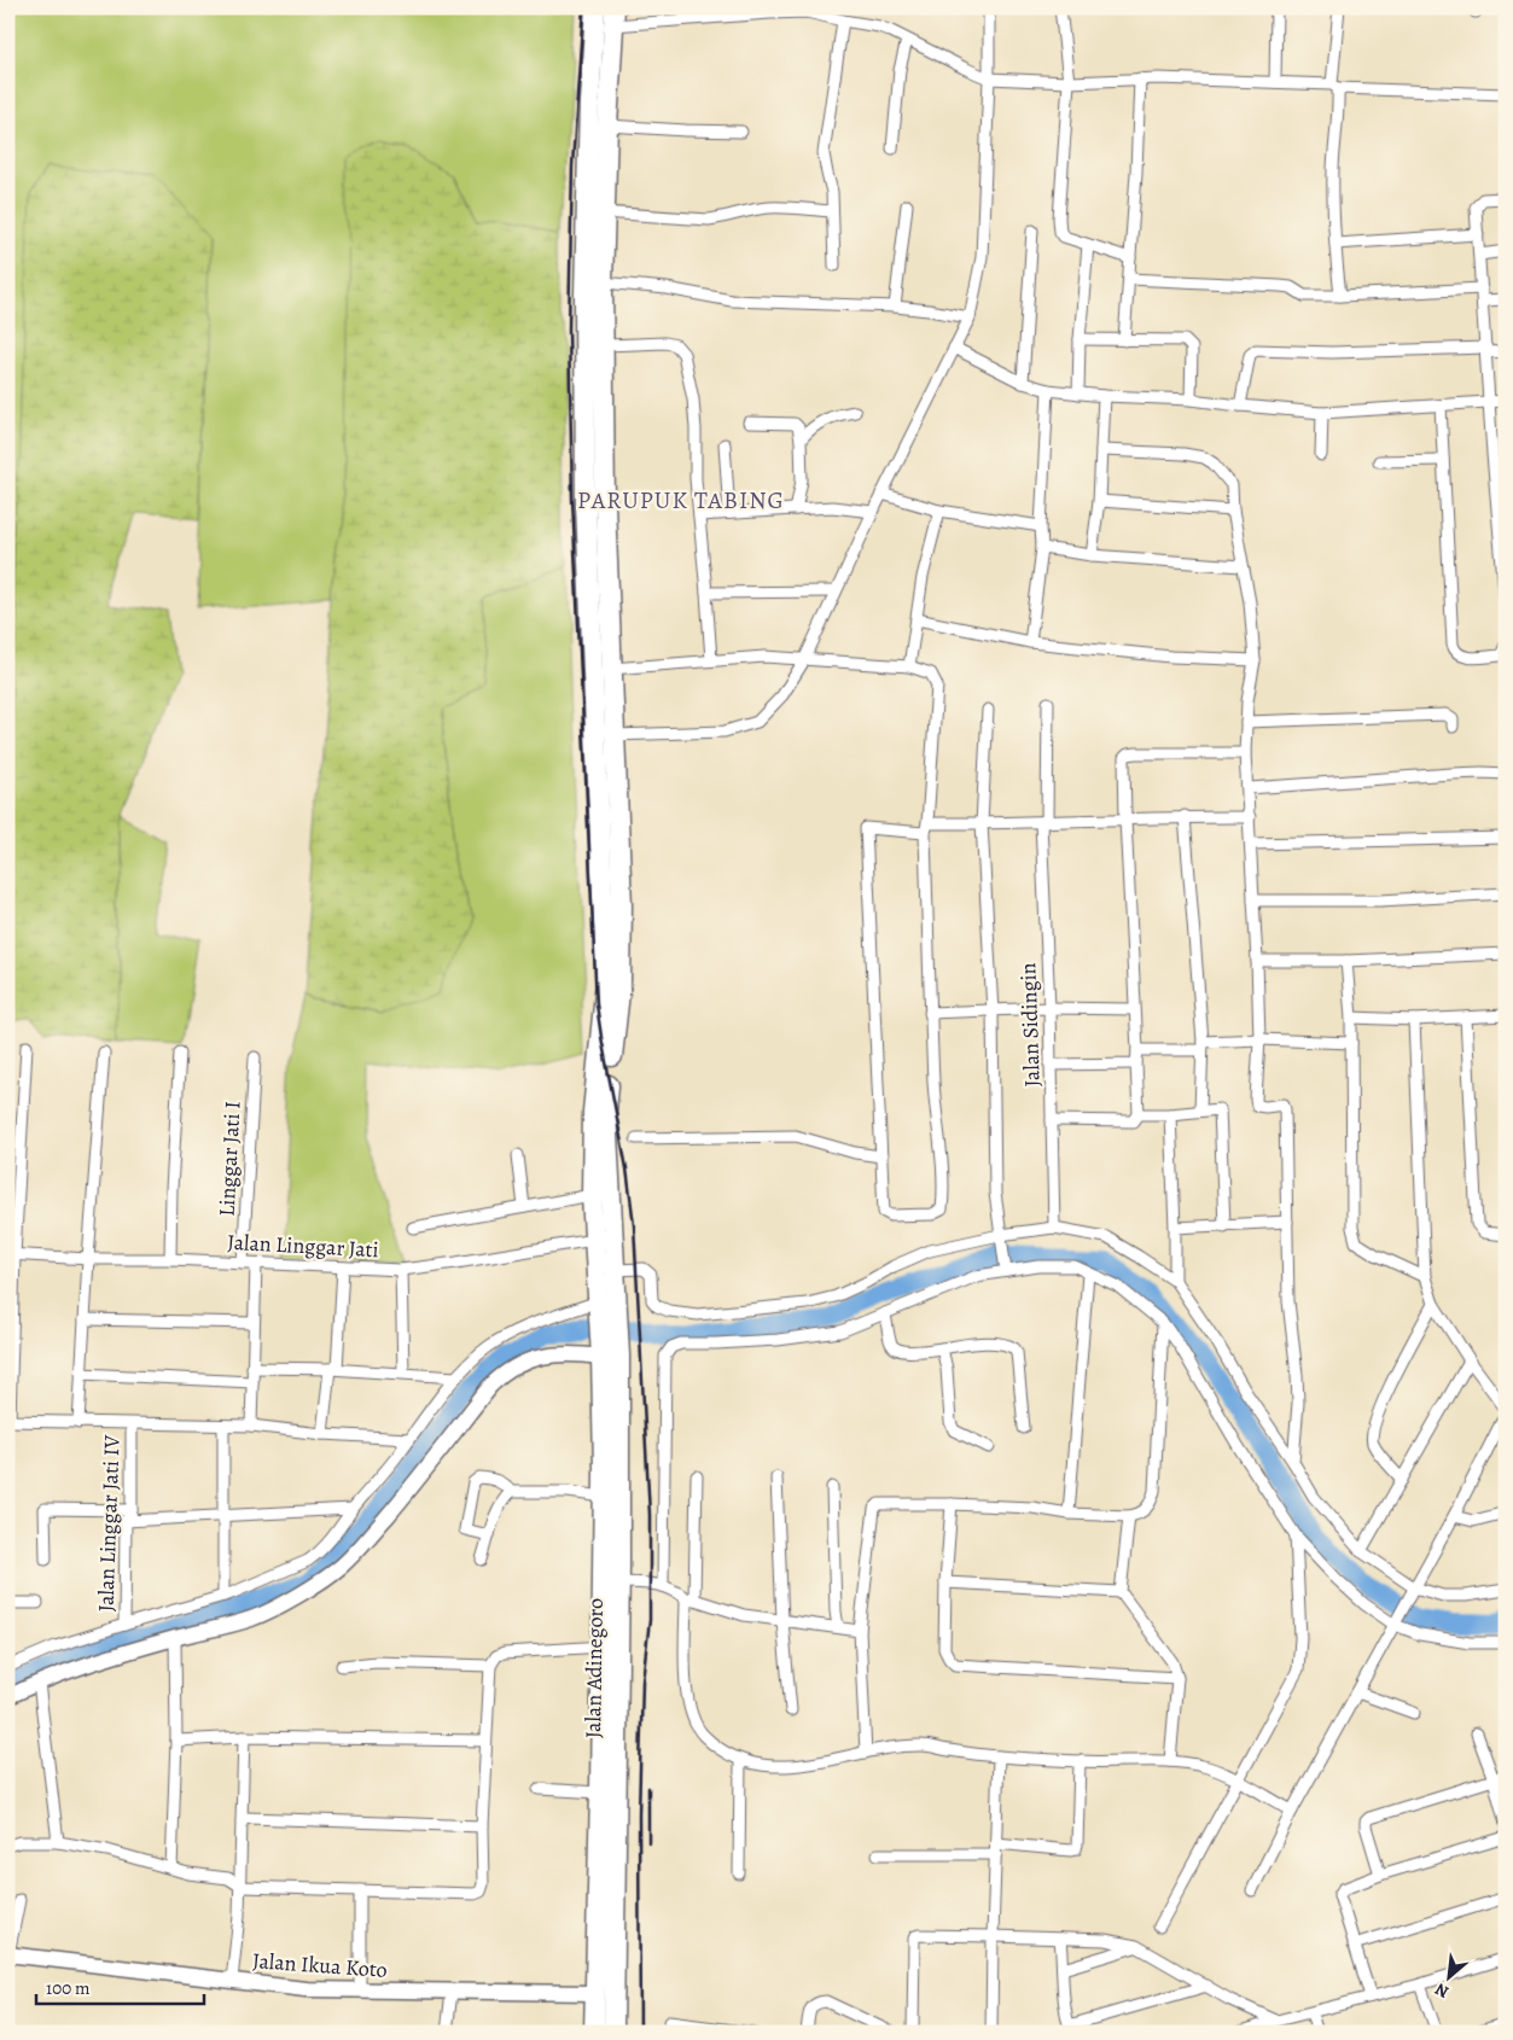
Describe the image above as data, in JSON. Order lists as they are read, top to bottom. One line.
{"streets":{"highway":["Jalan Adinegoro"],"street":["Jalan Sidingin","Linggar Jati I","Jalan Linggar Jati","Jalan Linggar Jati IV","Jalan Ikua Koto"]},"crossings":[["Linggar Jati I","Jalan Linggar Jati"],["Jalan Linggar Jati","Jalan Linggar Jati IV"],["Jalan Adinegoro","Jalan Ikua Koto"]],"districts":["PARUPUK TABING"],"scale_bar":"100 m","north":"bottom left"}
